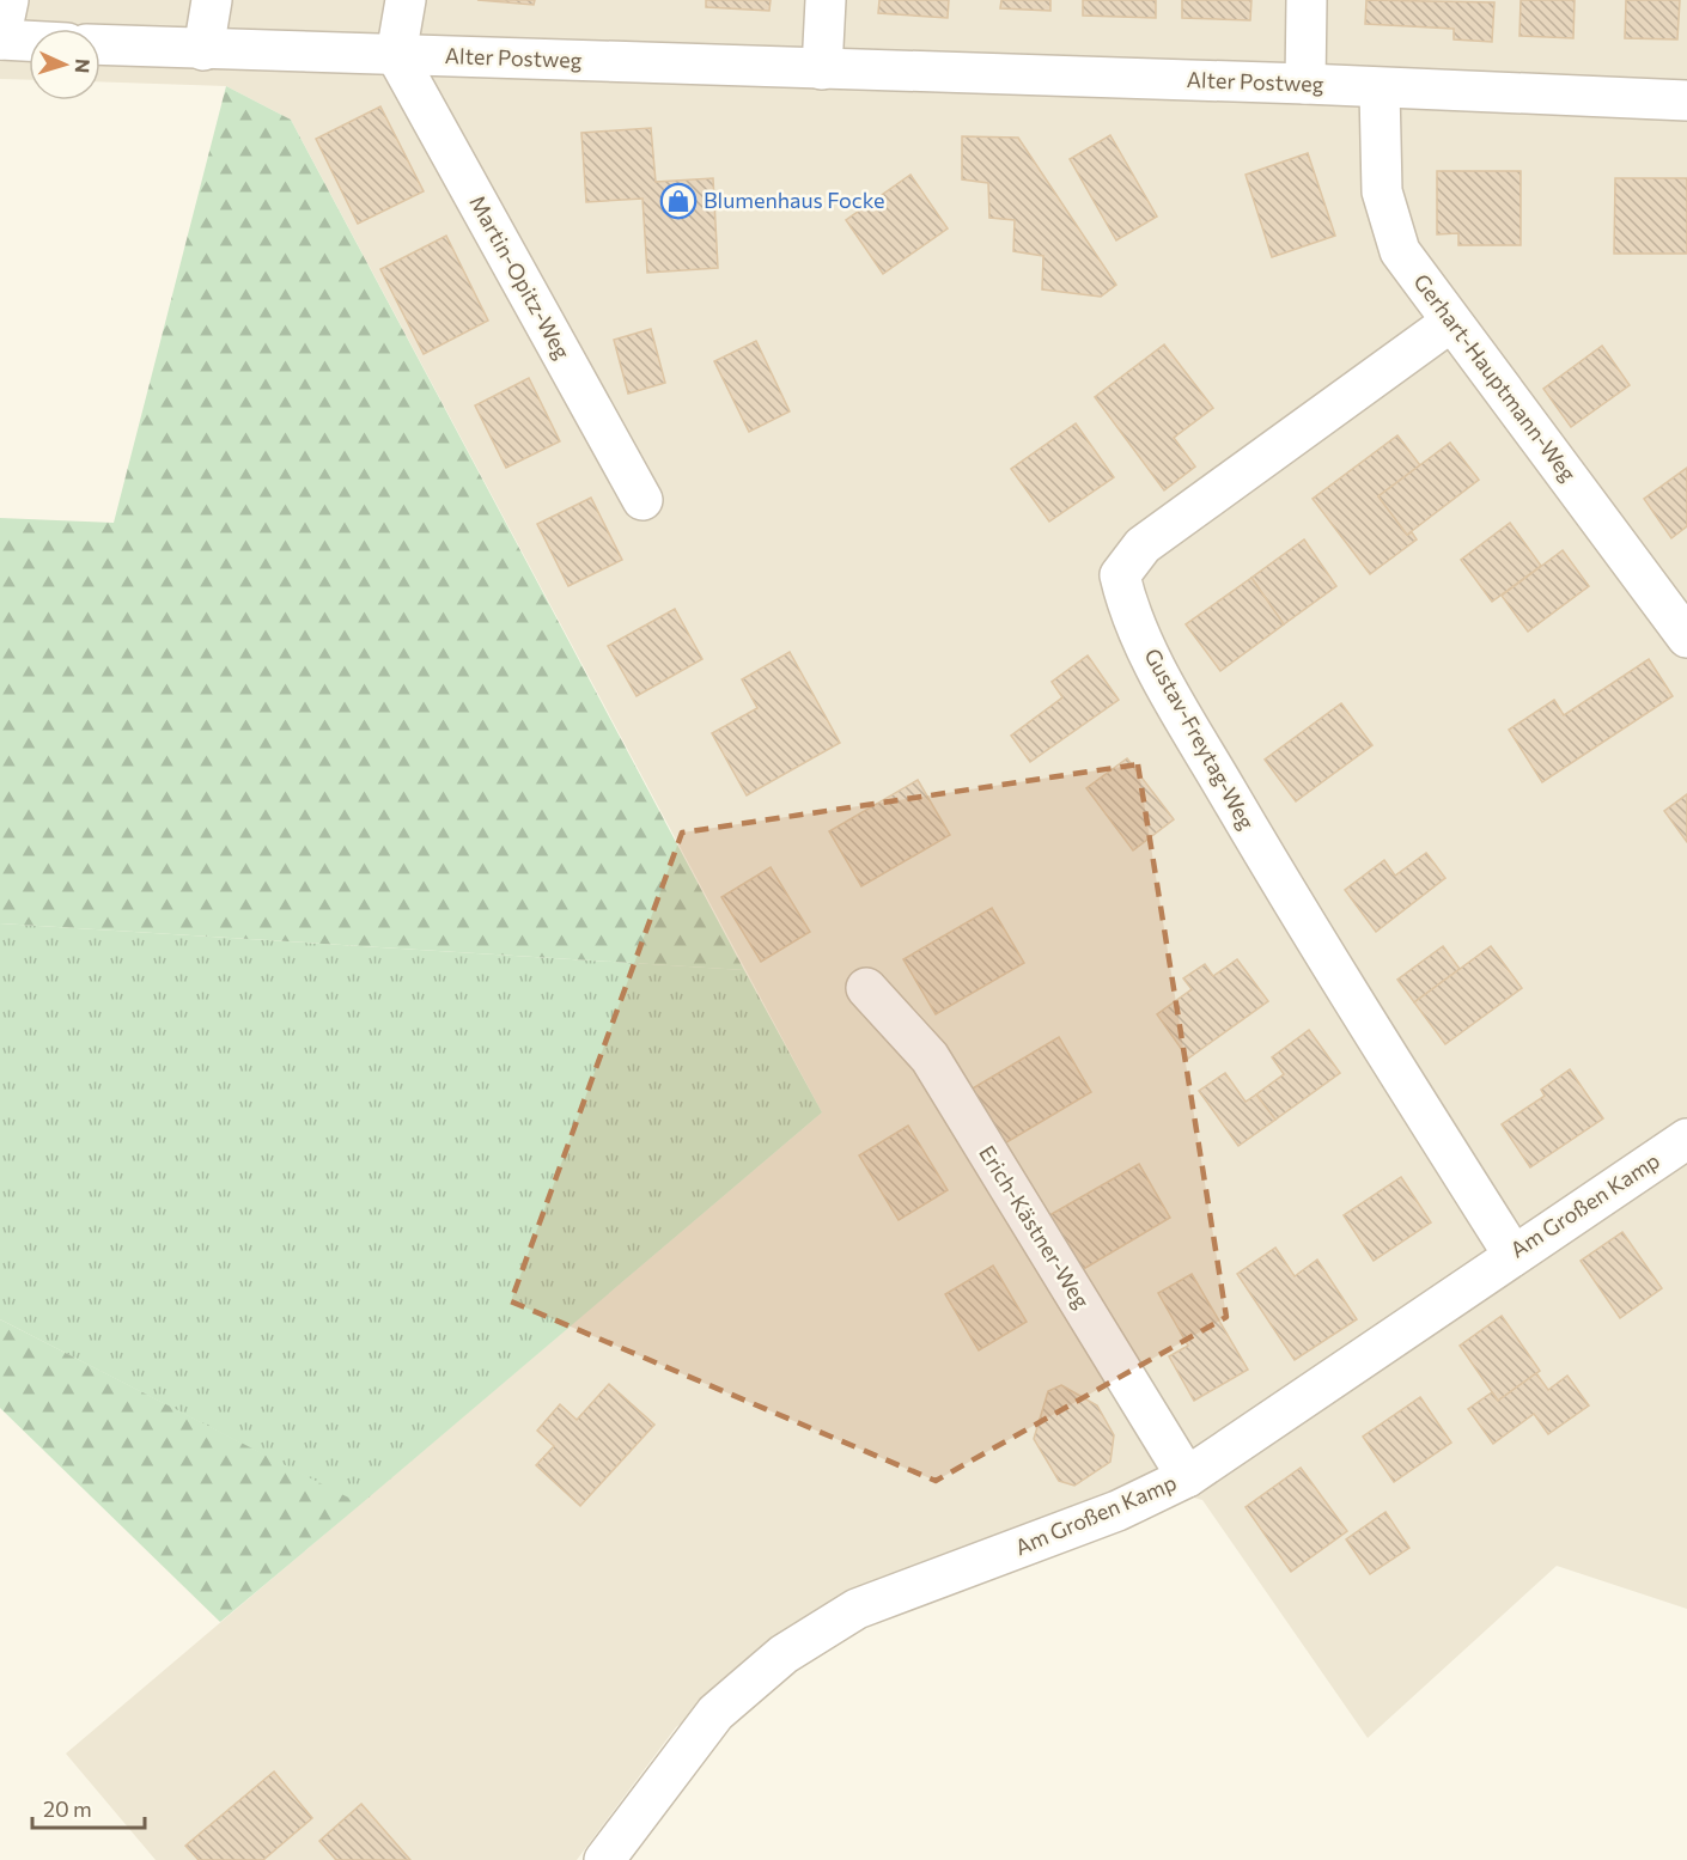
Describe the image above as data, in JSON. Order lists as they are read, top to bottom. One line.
{"streets":{"street":["Alter Postweg","Martin-Opitz-Weg","Gerhart-Hauptmann-Weg","Gustav-Freytag-Weg","Am Großen Kamp","Erich-Kästner-Weg"]},"crossings":[["Alter Postweg","Martin-Opitz-Weg"],["Alter Postweg","Gerhart-Hauptmann-Weg"],["Gerhart-Hauptmann-Weg","Gustav-Freytag-Weg"],["Gustav-Freytag-Weg","Am Großen Kamp"],["Am Großen Kamp","Erich-Kästner-Weg"]],"places":{"shop":["Blumenhaus Focke"]},"scale_bar":"20 m","north":"right"}
